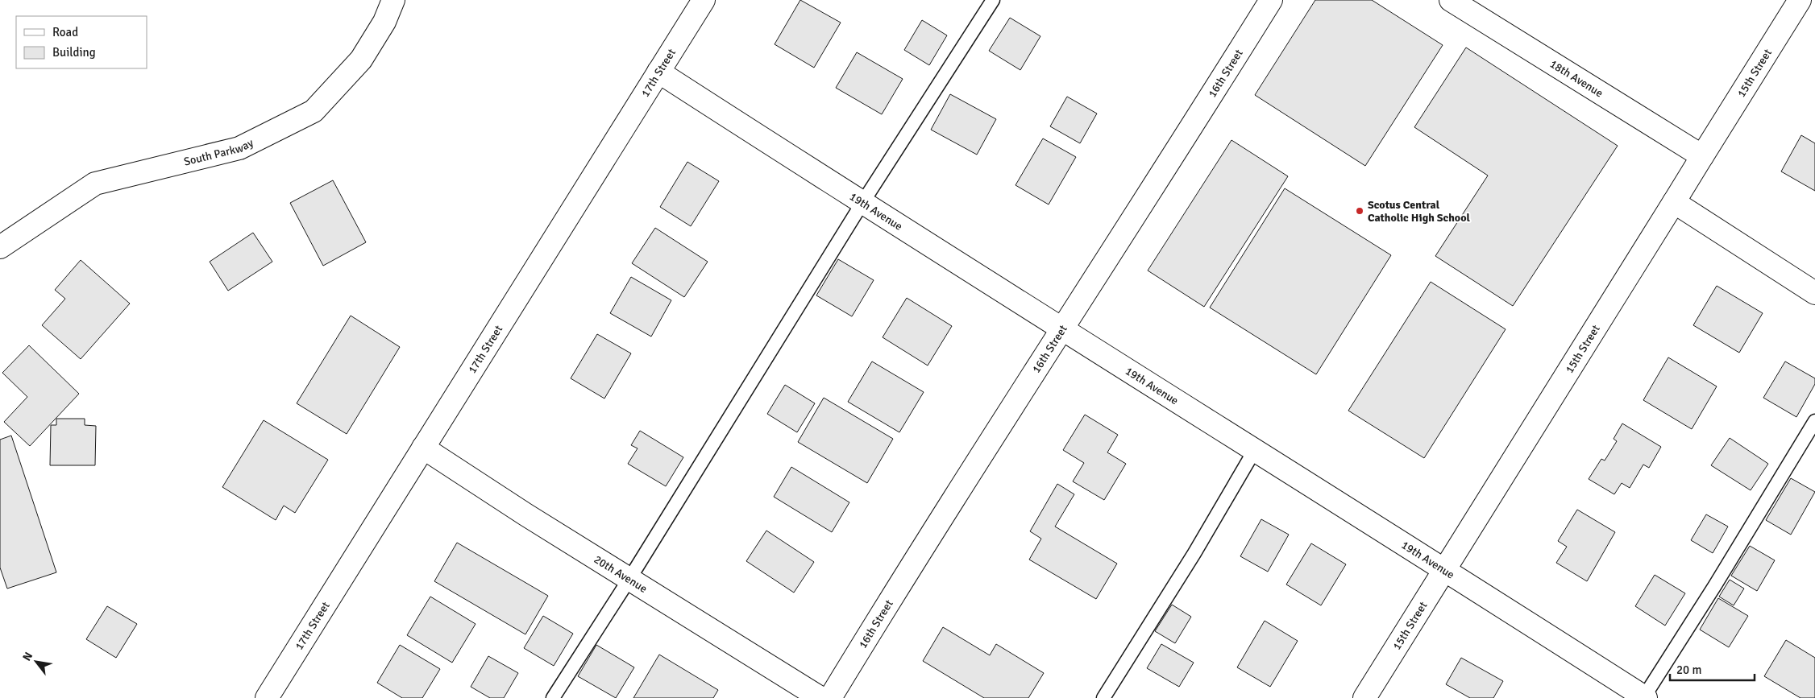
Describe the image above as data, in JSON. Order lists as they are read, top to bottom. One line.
{"streets":{"street":["17th Street","15th Street","16th Street","18th Avenue","South Parkway","19th Avenue","20th Avenue"]},"crossings":[["17th Street","19th Avenue"],["17th Street","20th Avenue"],["15th Street","18th Avenue"],["15th Street","19th Avenue"],["16th Street","19th Avenue"]],"places":["Scotus Central Catholic High School"],"legend":["Road","Building"],"scale_bar":"20 m","north":"top left"}
